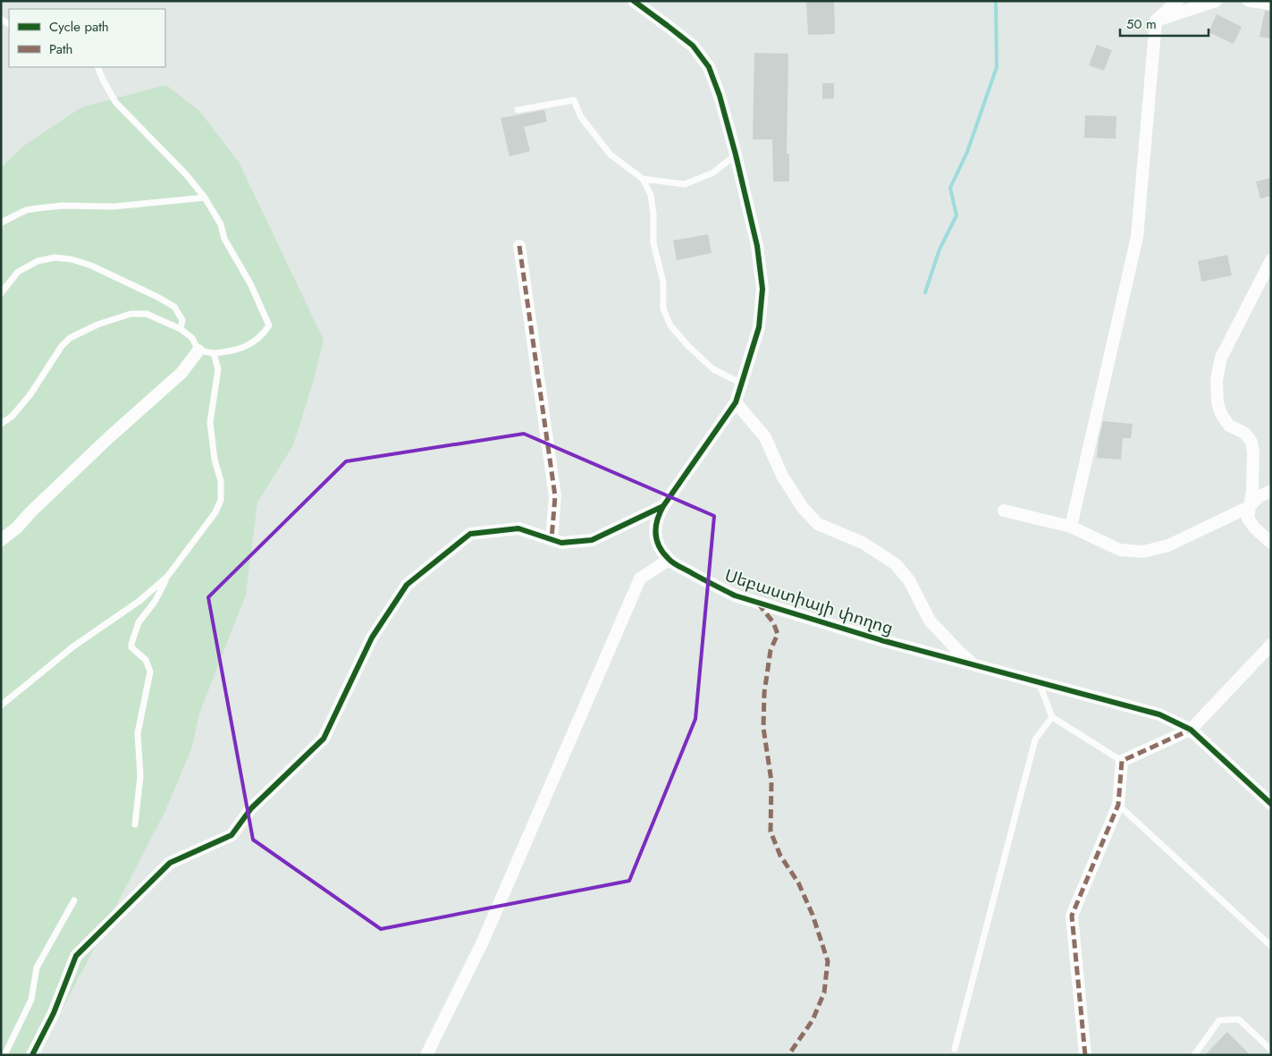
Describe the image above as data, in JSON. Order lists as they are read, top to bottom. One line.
{"streets":{"street":["Սեբաստիայի փողոց"]},"legend":["Cycle path","Path"],"scale_bar":"50 m"}
